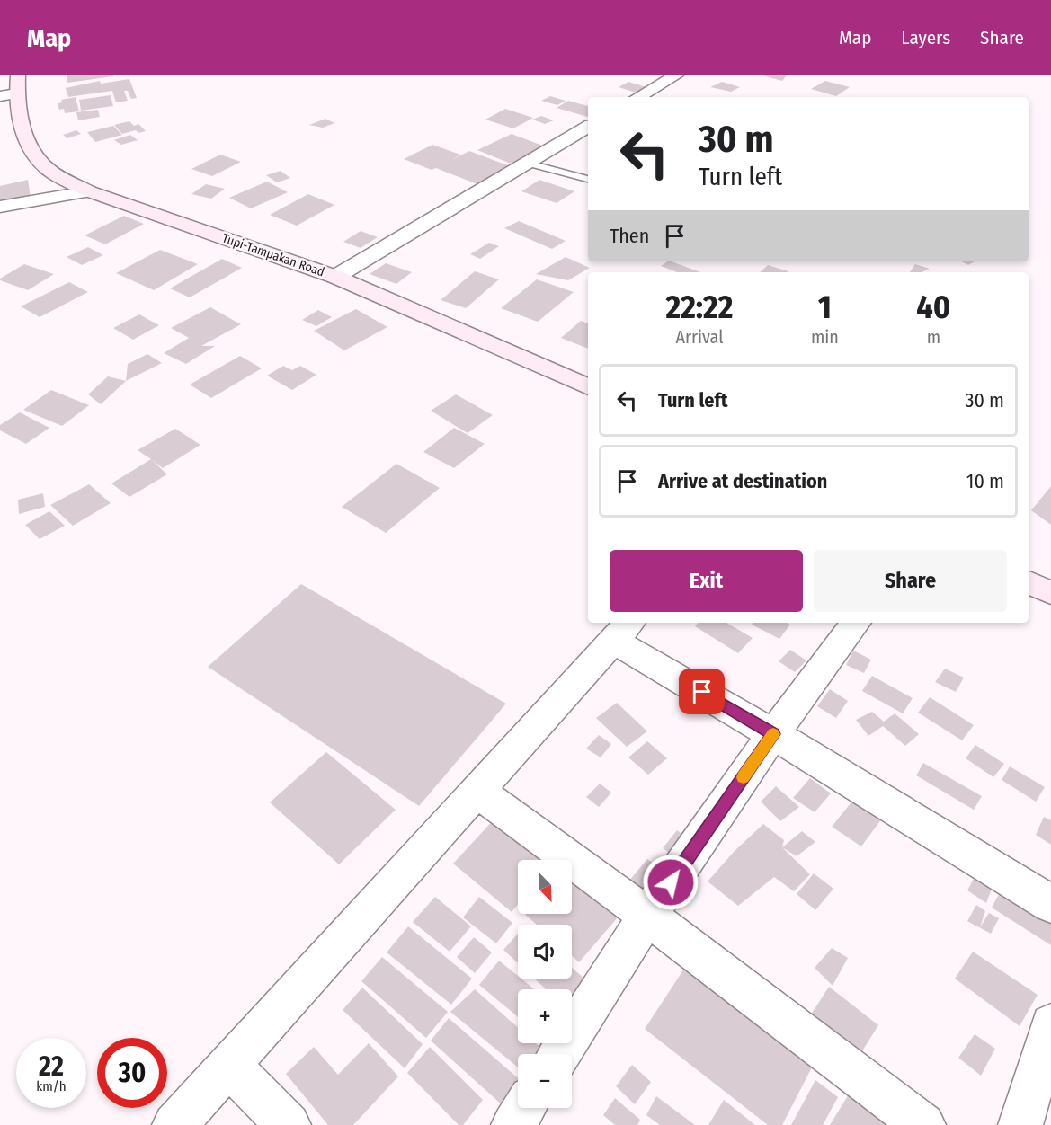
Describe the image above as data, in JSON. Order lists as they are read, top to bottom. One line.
{"streets":{"main road":["Tupi-Tampakan Road"]},"north":"bottom right","page":{"header":"Map","nav":["Map","Layers","Share"],"turn":["30 m","Turn left"],"then":"Then","eta":["22:22","Arrival","1","min","40","m"],"list":[{"name":"Turn left","value":"30 m"},{"name":"Arrive at destination","value":"10 m"}],"buttons":["Exit","Share"],"map_buttons":["+","−"],"speed":"22 km/h","limit":"30"}}
